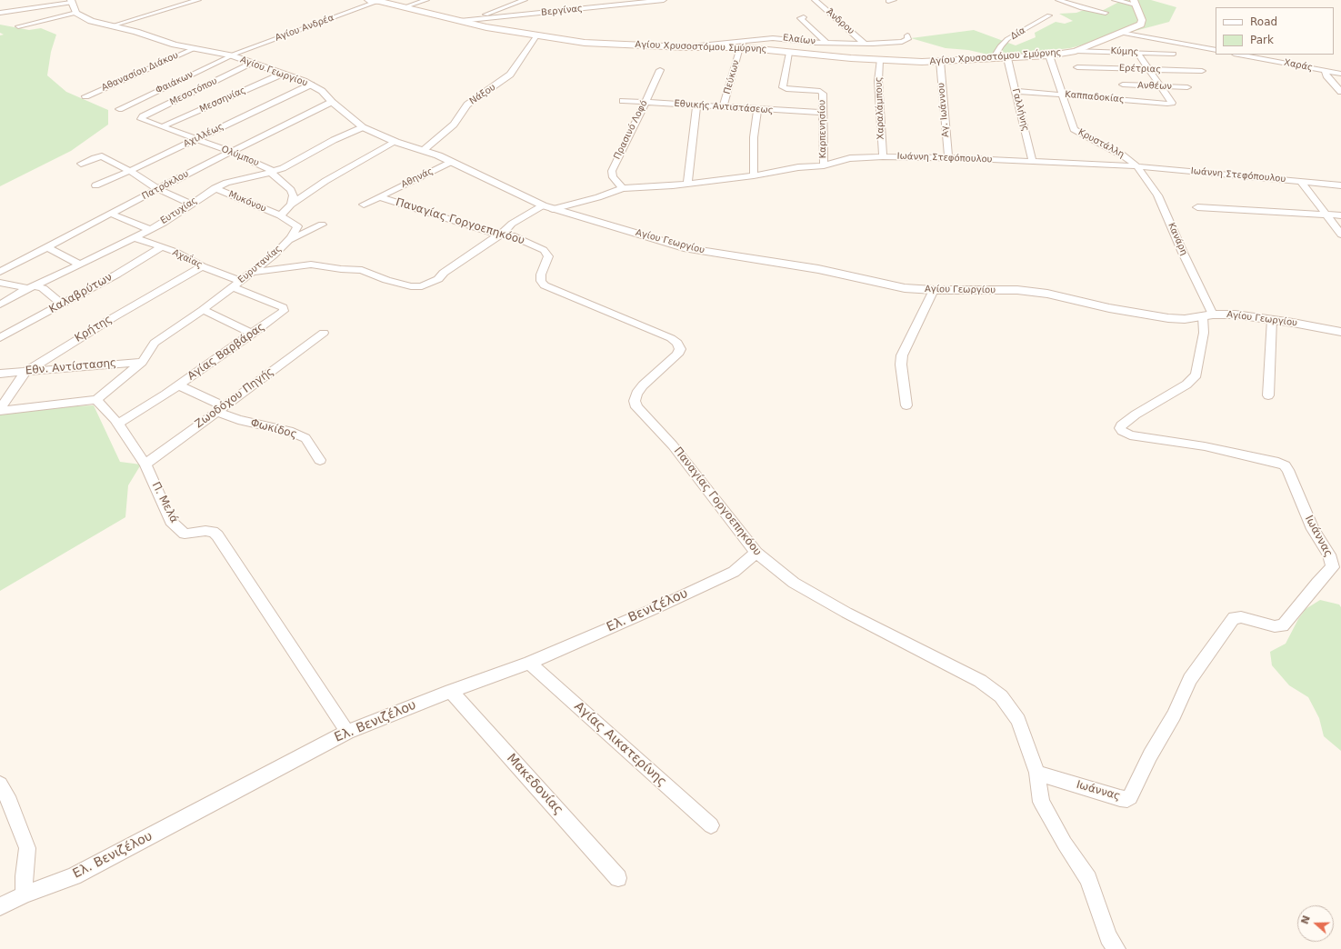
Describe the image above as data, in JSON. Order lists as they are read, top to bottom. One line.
{"streets":{"main road":["Αγίου Χρυσοστόμου Σμύρνης"],"street":["Βεργίνας","Άνδρου","Αγίου Ανδρέα","Δία","Ελαίων","Κύμης","Χαράς","Ερέτριας","Αθανασίου Διάκου","Αγίου Γεωργίου","Πεύκων","Φαιάκων","Ανθέων","Μεσοτόπου","Νάξου","Καππαδοκίας","Μεσσηνίας","Εθνικής Αντιστάσεως","Χαραλάμπους","Αγ. Ιωάννου","Γαλλήνης","Καρπενησίου","Πρασινό Λοφό","Αχιλλέως","Κρυστάλλη","Ολύμπου","Ιωάννη Στεφόπουλου","Αθηνάς","Πατρόκλου","Μυκόνου","Ευτυχίας","Παναγίας Γοργοεπηκόου","Κανάρη","Αχαΐας","Ευρυτανίας","Καλαβρύτων","Κρήτης","Αγίας Βαρβάρας","Εθν. Αντίστασης","Ζωοδόχου Πηγής","Φωκίδος","Π. Μελά","Ιωάννας","Ελ. Βενιζέλου","Αγίας Αικατερίνης","Μακεδονίας"]},"crossings":[["Βεργίνας","Αγίου Χρυσοστόμου Σμύρνης"],["Άνδρου","Ελαίων"],["Αγίου Ανδρέα","Αγίου Χρυσοστόμου Σμύρνης"],["Αγίου Ανδρέα","Αγίου Γεωργίου"],["Αγίου Ανδρέα","Φαιάκων"],["Δία","Αγίου Χρυσοστόμου Σμύρνης"],["Ελαίων","Αγίου Χρυσοστόμου Σμύρνης"],["Αγίου Χρυσοστόμου Σμύρνης","Κύμης"],["Αγίου Χρυσοστόμου Σμύρνης","Πεύκων"],["Αγίου Χρυσοστόμου Σμύρνης","Νάξου"],["Αγίου Χρυσοστόμου Σμύρνης","Χαραλάμπους"],["Αγίου Χρυσοστόμου Σμύρνης","Αγ. Ιωάννου"],["Αγίου Χρυσοστόμου Σμύρνης","Γαλλήνης"],["Αγίου Χρυσοστόμου Σμύρνης","Καρπενησίου"],["Αγίου Χρυσοστόμου Σμύρνης","Κρυστάλλη"],["Αθανασίου Διάκου","Αγίου Γεωργίου"],["Αγίου Γεωργίου","Φαιάκων"],["Αγίου Γεωργίου","Μεσοτόπου"],["Αγίου Γεωργίου","Νάξου"],["Αγίου Γεωργίου","Μεσσηνίας"],["Αγίου Γεωργίου","Αχιλλέως"],["Αγίου Γεωργίου","Ιωάννη Στεφόπουλου"],["Αγίου Γεωργίου","Αθηνάς"],["Αγίου Γεωργίου","Πατρόκλου"],["Αγίου Γεωργίου","Ευτυχίας"],["Αγίου Γεωργίου","Κανάρη"],["Αγίου Γεωργίου","Ιωάννας"],["Πεύκων","Εθνικής Αντιστάσεως"],["Ανθέων","Καππαδοκίας"],["Μεσοτόπου","Ολύμπου"],["Καππαδοκίας","Γαλλήνης"],["Καππαδοκίας","Κρυστάλλη"],["Μεσσηνίας","Ολύμπου"],["Εθνικής Αντιστάσεως","Καρπενησίου"],["Εθνικής Αντιστάσεως","Πρασινό Λοφό"],["Χαραλάμπους","Ιωάννη Στεφόπουλου"],["Αγ. Ιωάννου","Ιωάννη Στεφόπουλου"],["Γαλλήνης","Ιωάννη Στεφόπουλου"],["Καρπενησίου","Ιωάννη Στεφόπουλου"],["Πρασινό Λοφό","Ιωάννη Στεφόπουλου"],["Αχιλλέως","Ολύμπου"],["Κρυστάλλη","Ιωάννη Στεφόπουλου"],["Κρυστάλλη","Κανάρη"],["Ολύμπου","Πατρόκλου"],["Ολύμπου","Ευτυχίας"],["Ιωάννη Στεφόπουλου","Παναγίας Γοργοεπηκόου"],["Ιωάννη Στεφόπουλου","Κανάρη"],["Ιωάννη Στεφόπουλου","Ευρυτανίας"],["Αθηνάς","Παναγίας Γοργοεπηκόου"],["Μυκόνου","Ευτυχίας"],["Μυκόνου","Ευρυτανίας"],["Ευτυχίας","Αχαΐας"],["Παναγίας Γοργοεπηκόου","Ιωάννας"],["Παναγίας Γοργοεπηκόου","Ελ. Βενιζέλου"],["Κανάρη","Ιωάννας"],["Αχαΐας","Ευρυτανίας"],["Αχαΐας","Καλαβρύτων"],["Αχαΐας","Κρήτης"],["Αχαΐας","Αγίας Βαρβάρας"],["Ευρυτανίας","Αγίας Βαρβάρας"],["Ευρυτανίας","Εθν. Αντίστασης"],["Ευρυτανίας","Π. Μελά"],["Κρήτης","Εθν. Αντίστασης"],["Αγίας Βαρβάρας","Φωκίδος"],["Αγίας Βαρβάρας","Π. Μελά"],["Ζωοδόχου Πηγής","Φωκίδος"],["Ζωοδόχου Πηγής","Π. Μελά"],["Π. Μελά","Ελ. Βενιζέλου"],["Ελ. Βενιζέλου","Αγίας Αικατερίνης"],["Ελ. Βενιζέλου","Μακεδονίας"]],"legend":["Road","Park"],"north":"left"}
